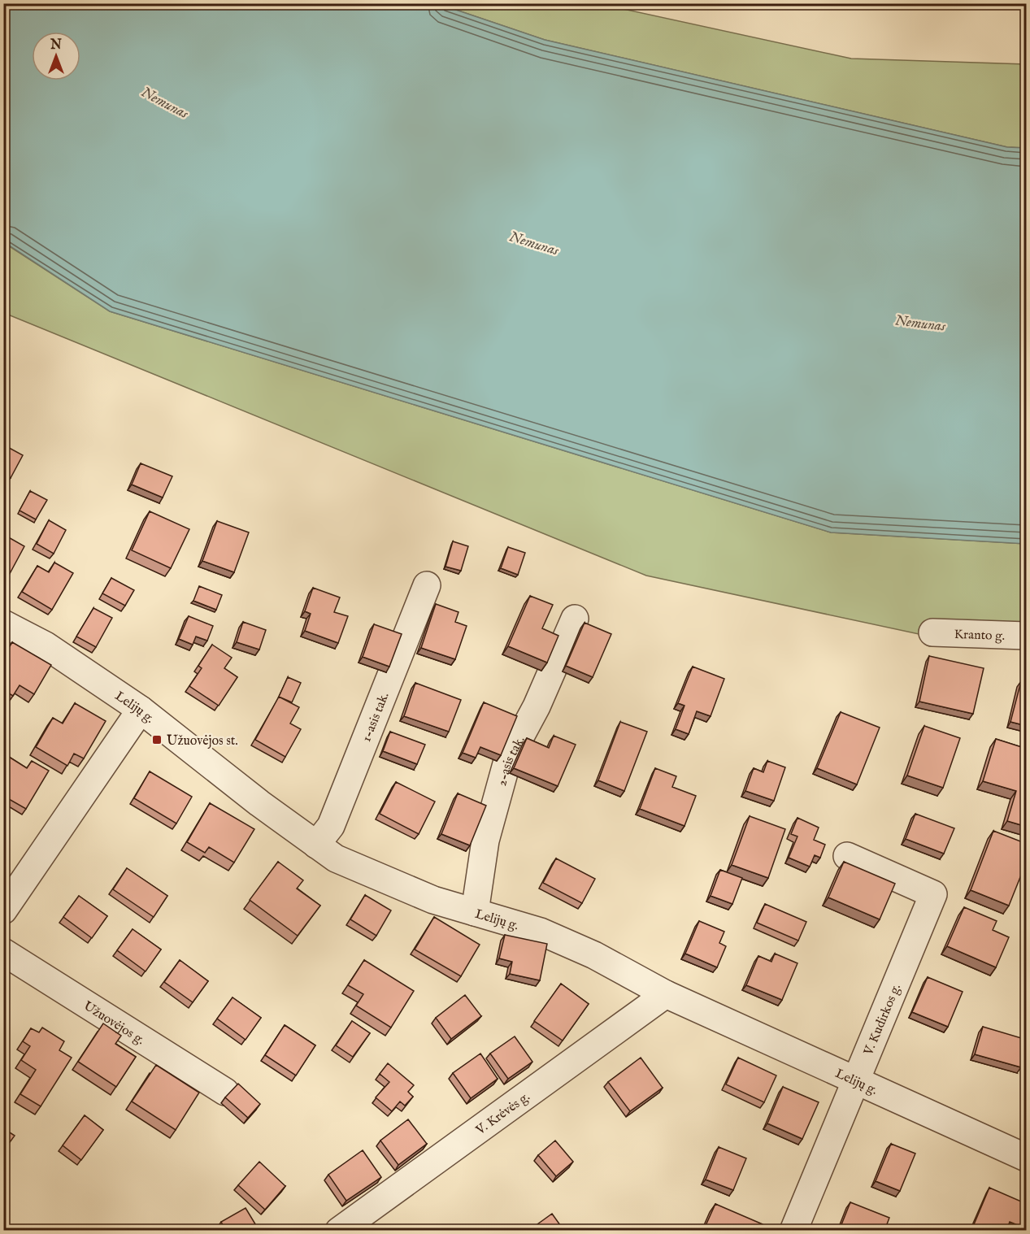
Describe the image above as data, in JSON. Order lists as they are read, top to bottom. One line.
{"streets":{"street":["Kranto g.","Lelijų g.","1-asis tak.","2-asis tak.","V. Kudirkos g.","Užuovėjos g.","V. Krėvės g."]},"crossings":[["Lelijų g.","1-asis tak."],["Lelijų g.","2-asis tak."],["Lelijų g.","V. Kudirkos g."],["Lelijų g.","V. Krėvės g."]],"water":["Nemunas"],"places":{"transit":["Užuovėjos st."]},"north":"top"}
